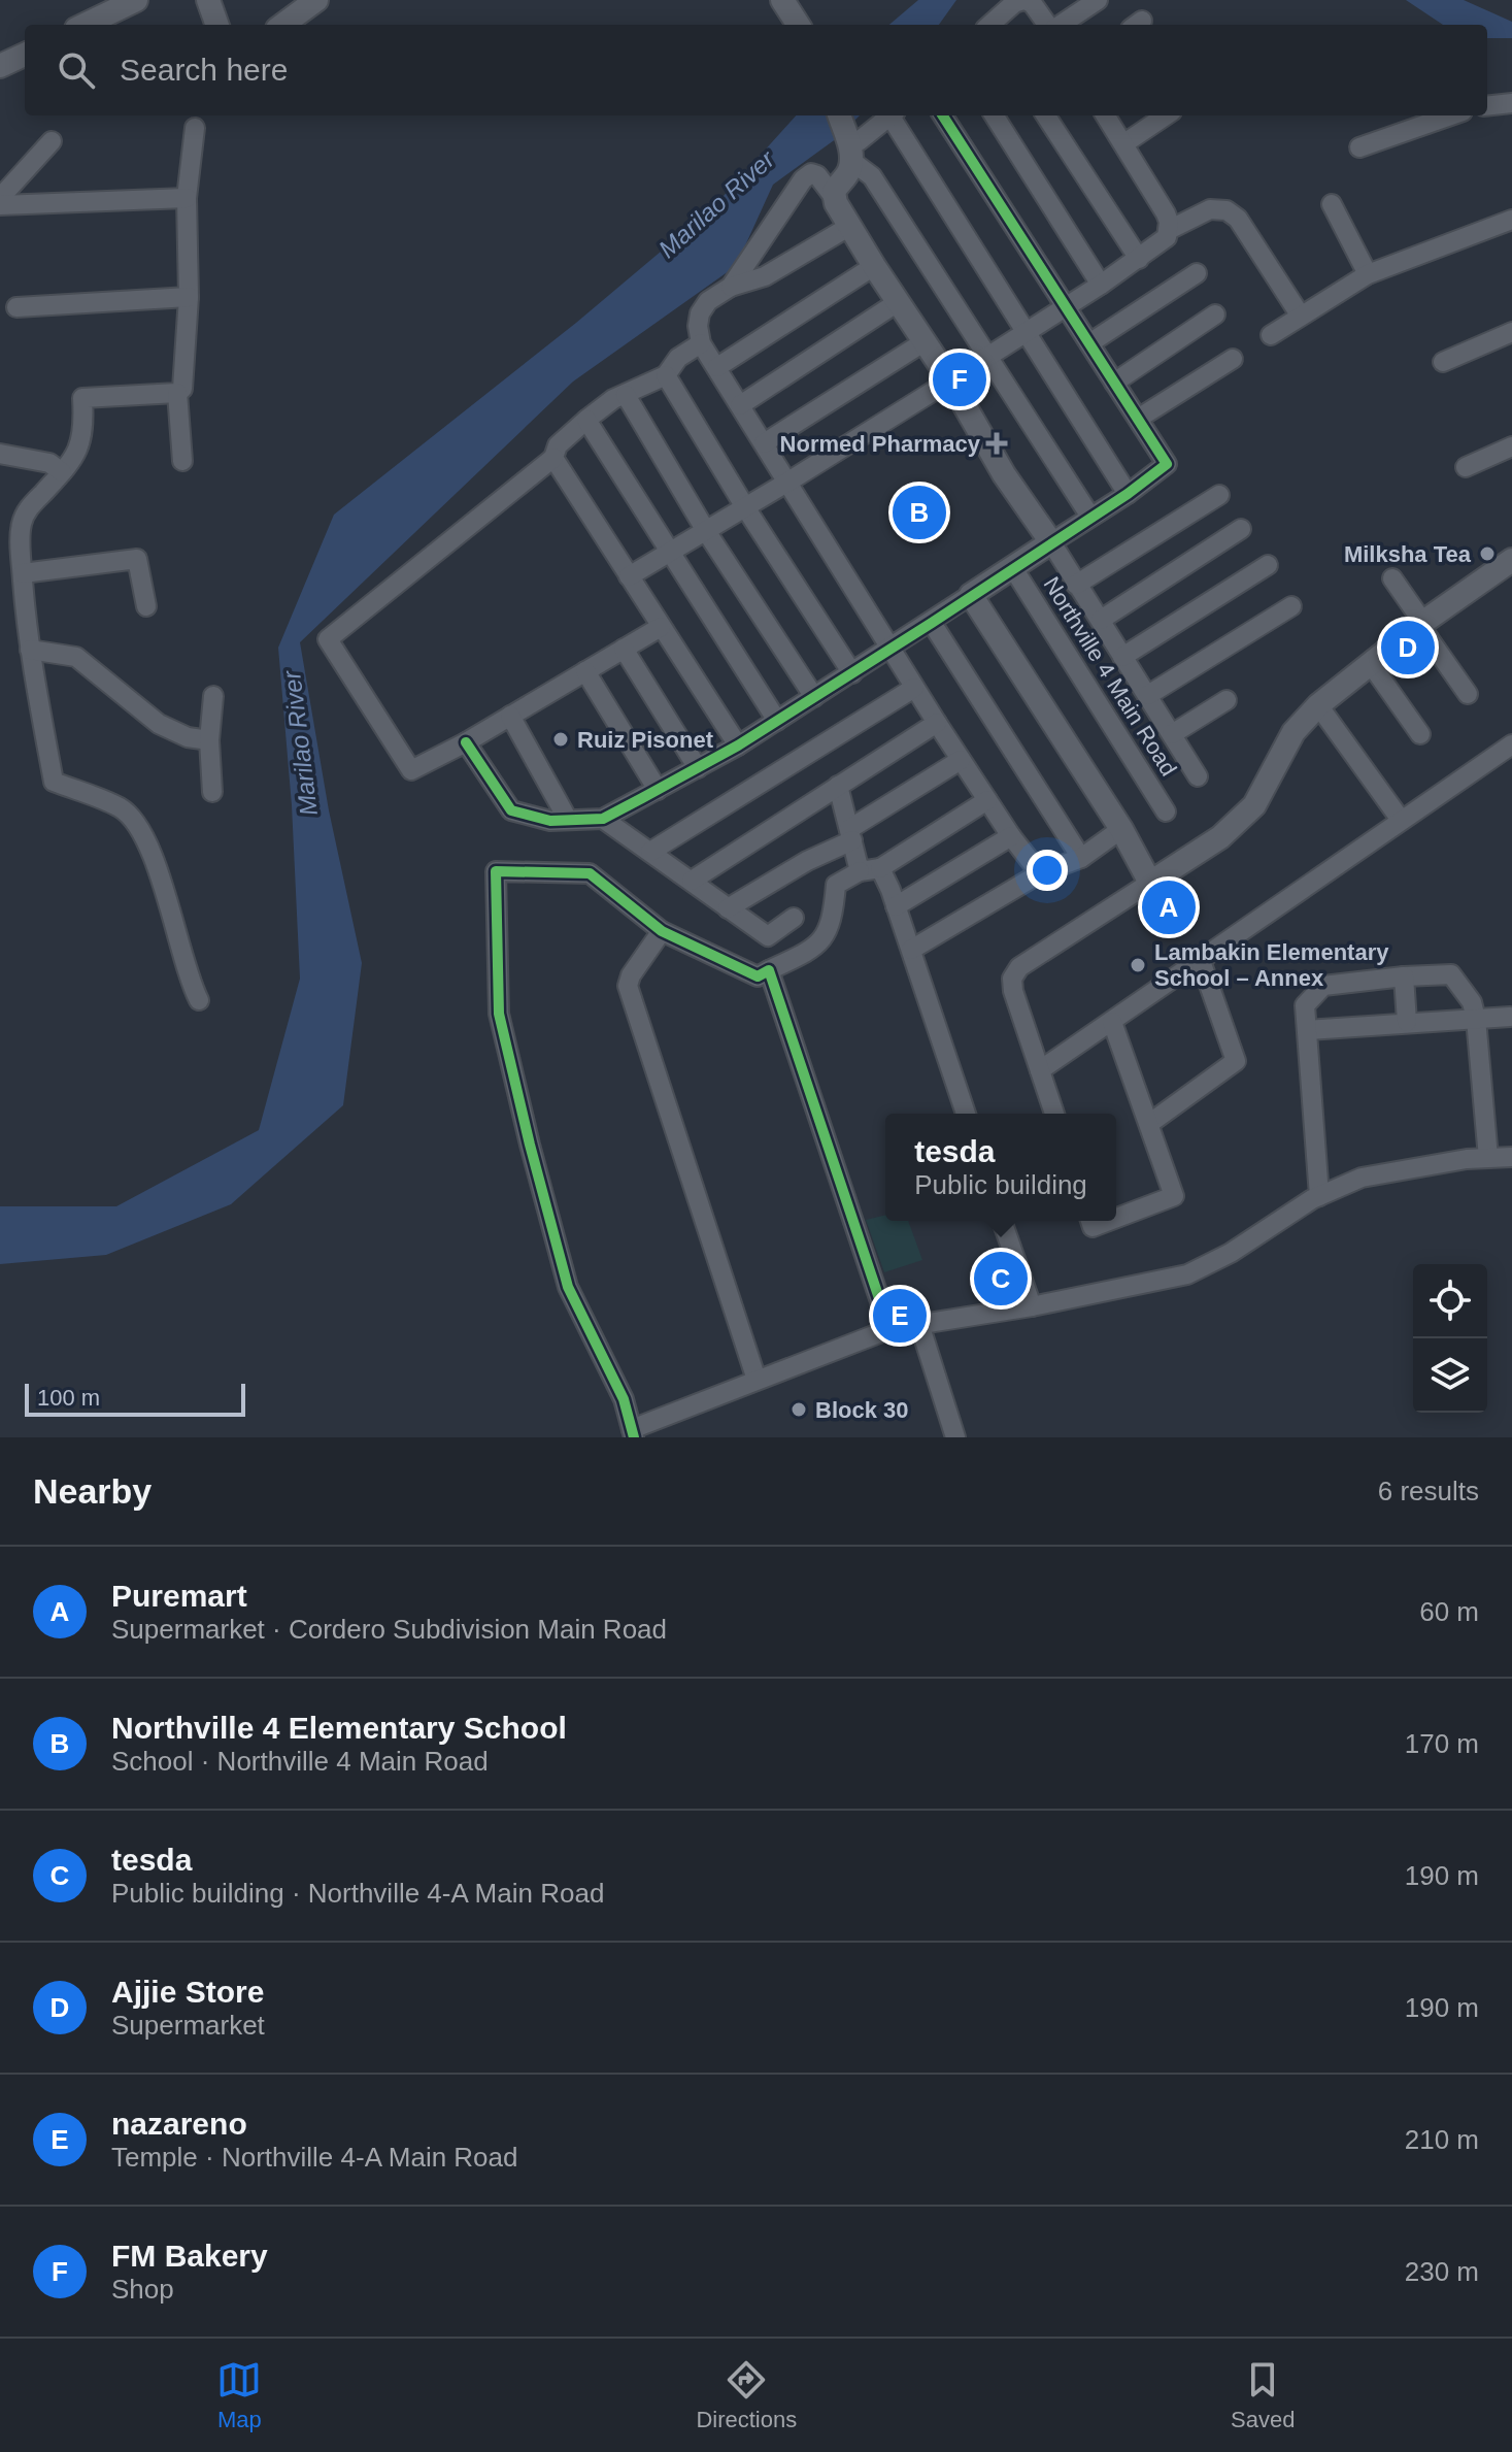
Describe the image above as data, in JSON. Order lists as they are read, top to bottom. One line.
{"streets":{"street":["Northville 4 Main Road"]},"water":["Marilao River"],"places":{"health":["Normed Pharmacy"],"other":["Milksha Tea","Ruiz Pisonet","Lambakin Elementary School – Annex","Block 30"]},"scale_bar":"100 m","page":{"search":"Search here","pins":["F","B","D","A","C","E"],"popup":["tesda","Public building"],"scale":"100 m","heading":["Nearby","6 results"],"list":[{"mark":"A","name":"Puremart","note":"Supermarket · Cordero Subdivision Main Road","value":"60 m"},{"mark":"B","name":"Northville 4 Elementary School","note":"School · Northville 4 Main Road","value":"170 m"},{"mark":"C","name":"tesda","note":"Public building · Northville 4-A Main Road","value":"190 m"},{"mark":"D","name":"Ajjie Store","note":"Supermarket","value":"190 m"},{"mark":"E","name":"nazareno","note":"Temple · Northville 4-A Main Road","value":"210 m"},{"mark":"F","name":"FM Bakery","note":"Shop","value":"230 m"}],"nav":["Map","Directions","Saved"]}}
